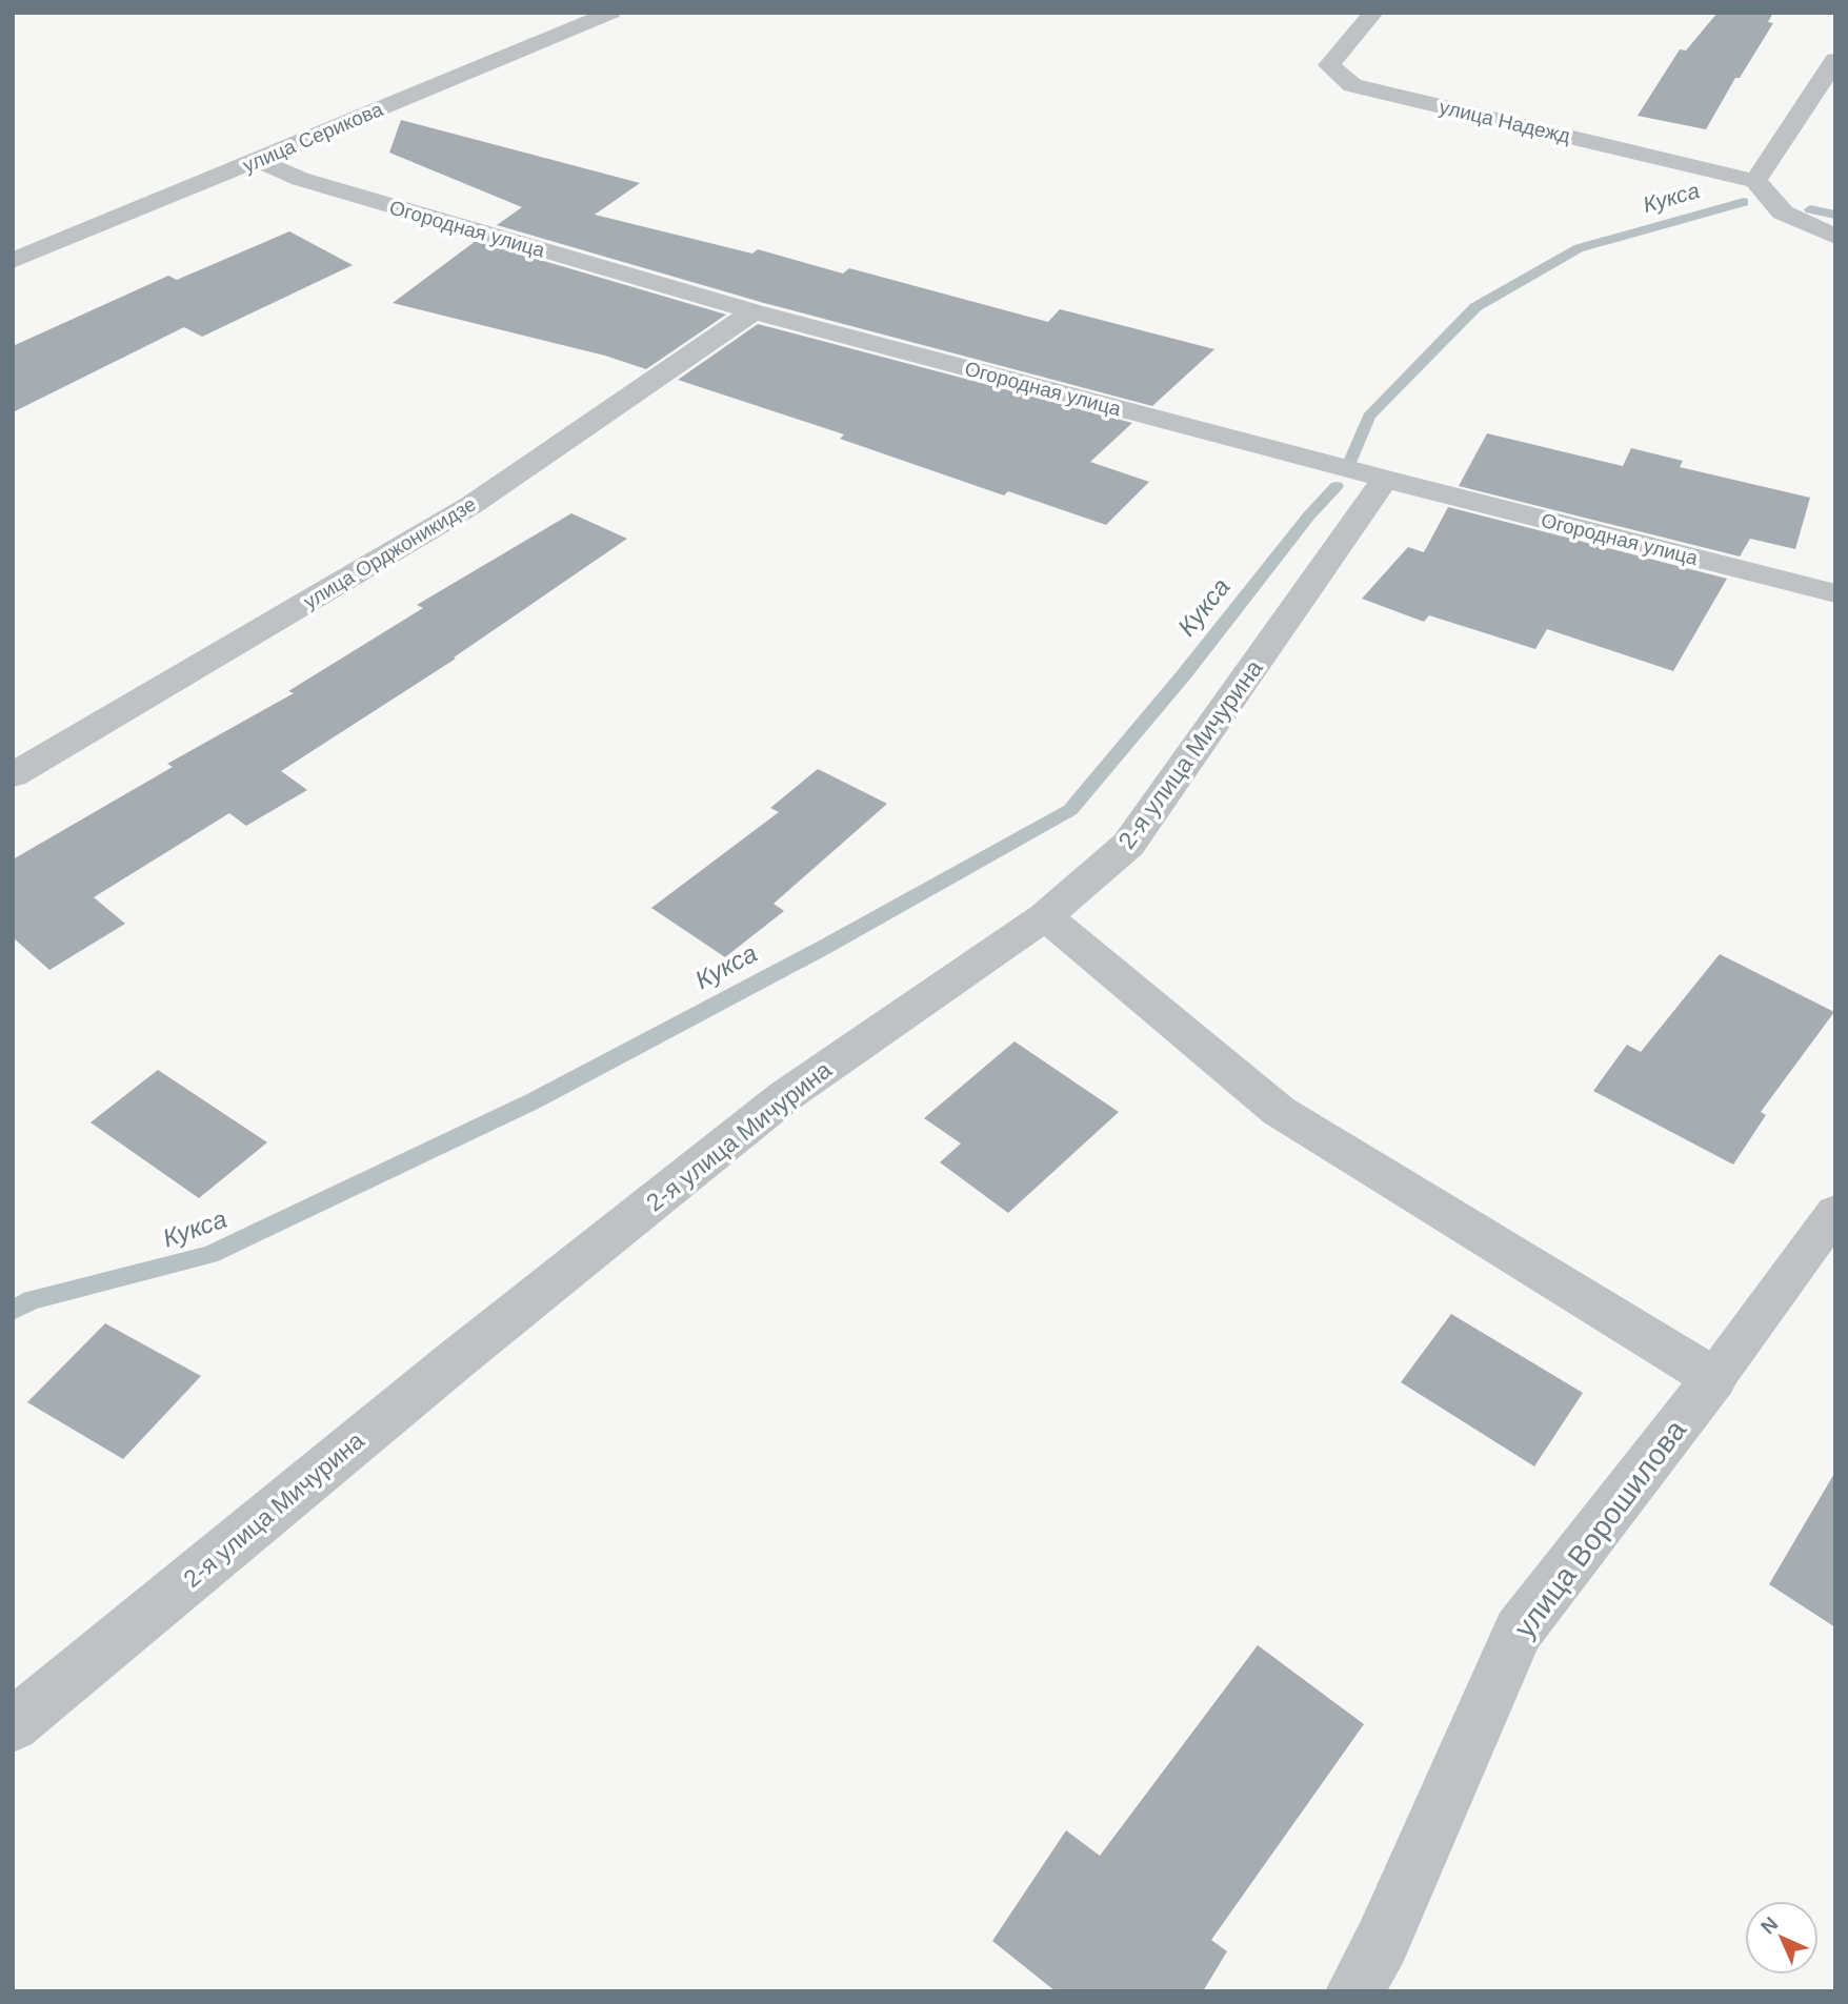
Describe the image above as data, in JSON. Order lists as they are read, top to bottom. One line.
{"streets":{"street":["улица Надежд","улица Серикова","Огородная улица","улица Орджоникидзе","2-я улица Мичурина","улица Ворошилова"]},"crossings":[["улица Серикова","Огородная улица"],["Огородная улица","улица Орджоникидзе"],["Огородная улица","2-я улица Мичурина"]],"water":["Кукса"],"north":"top left"}
